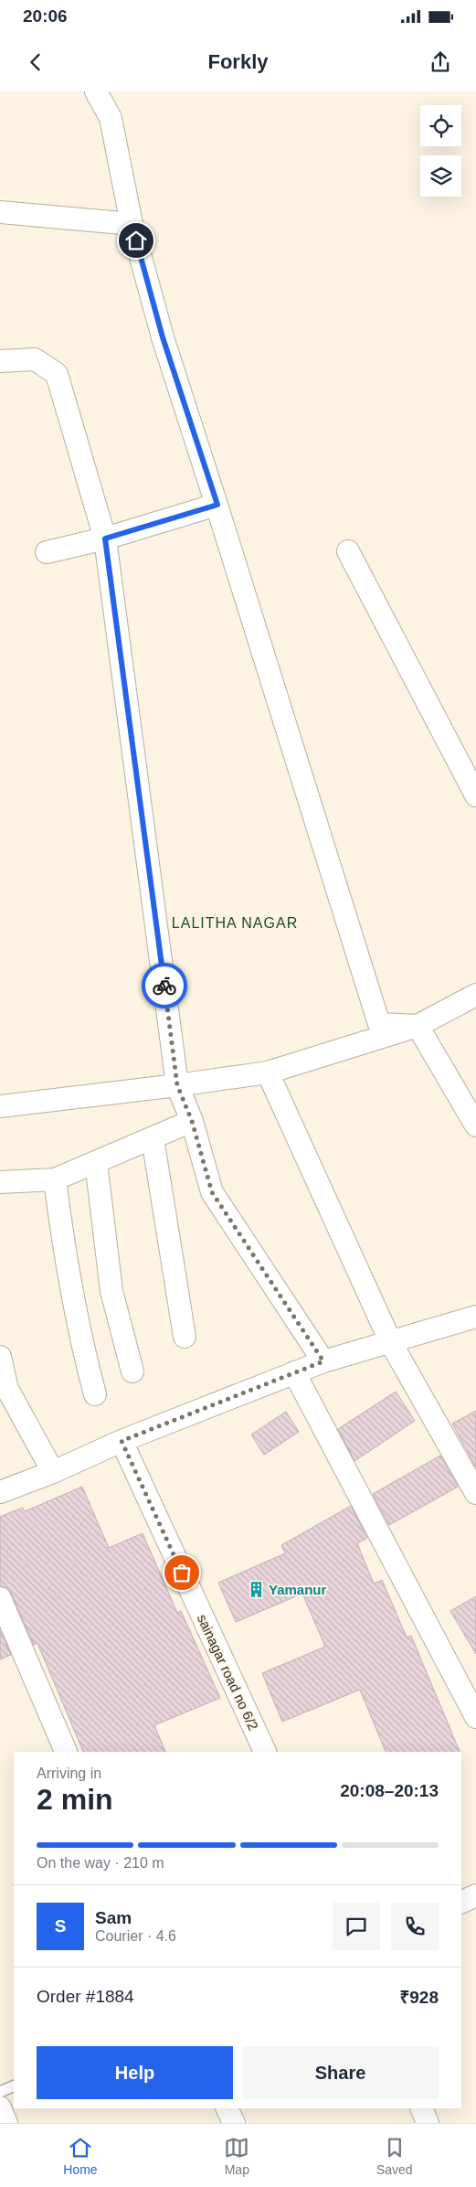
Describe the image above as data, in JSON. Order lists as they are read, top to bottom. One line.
{"streets":{"street":["sainagar road no 6/2"]},"districts":["LALITHA NAGAR"],"places":{"building":["Yamanur"]},"page":{"status":"20:06","header":"Forkly","heading":["2 min","Arriving in","20:08–20:13"],"panel":["Sam","Courier · 4.6","Order #1884","₹928"],"bar":"On the way · 210 m","round":"S","buttons":["Help","Share"],"tabs":["Home","Map","Saved"]}}
